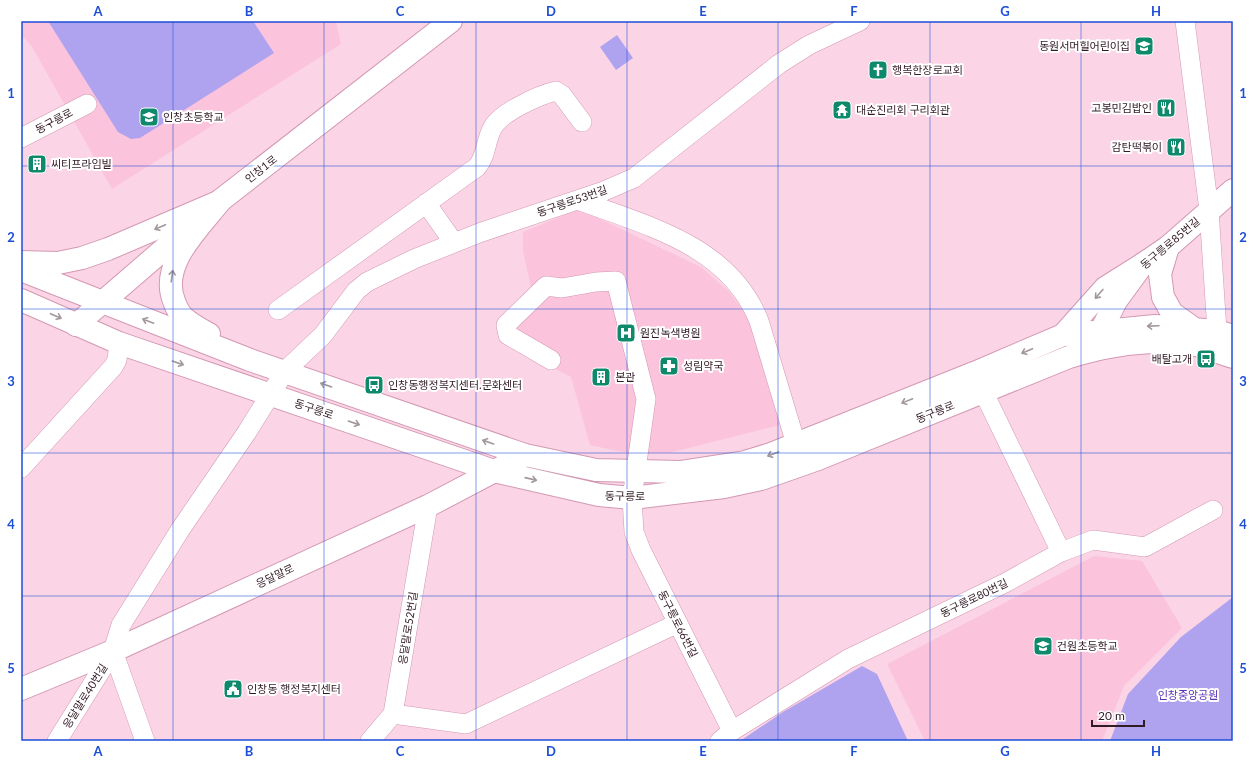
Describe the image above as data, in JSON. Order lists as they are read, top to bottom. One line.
{"streets":{"main road":["동구릉로","인창1로","동구릉로85번길","응달말로"],"street":["동구릉로53번길","동구릉로80번길","동구릉로66번길","응달말로52번길","응달말로40번길"]},"crossings":[["동구릉로","인창1로"],["동구릉로","동구릉로53번길"],["동구릉로","동구릉로85번길"],["동구릉로","응달말로"],["동구릉로","동구릉로66번길"],["동구릉로","응달말로40번길"],["동구릉로53번길","응달말로40번길"],["응달말로","응달말로52번길"],["응달말로","응달말로40번길"],["동구릉로80번길","동구릉로66번길"]],"parks":["인창중앙공원"],"places":{"school or university":["동원서머힐어린이집","인창초등학교","건원초등학교"],"church":["행복한장로교회"],"restaurant":["고봉민김밥인","감탄떡볶이"],"temple":["대순진리회 구리회관"],"building":["씨티프라임빌","본관"],"hospital":["원진녹색병원"],"bus stop":["배탈고개","인창동행정복지센터.문화센터"],"pharmacy":["성림약국"],"public building":["인창동 행정복지센터"]},"scale_bar":"20 m","grid":{"columns":["A","B","C","D","E","F","G","H"],"rows":["1","2","3","4","5"]}}
